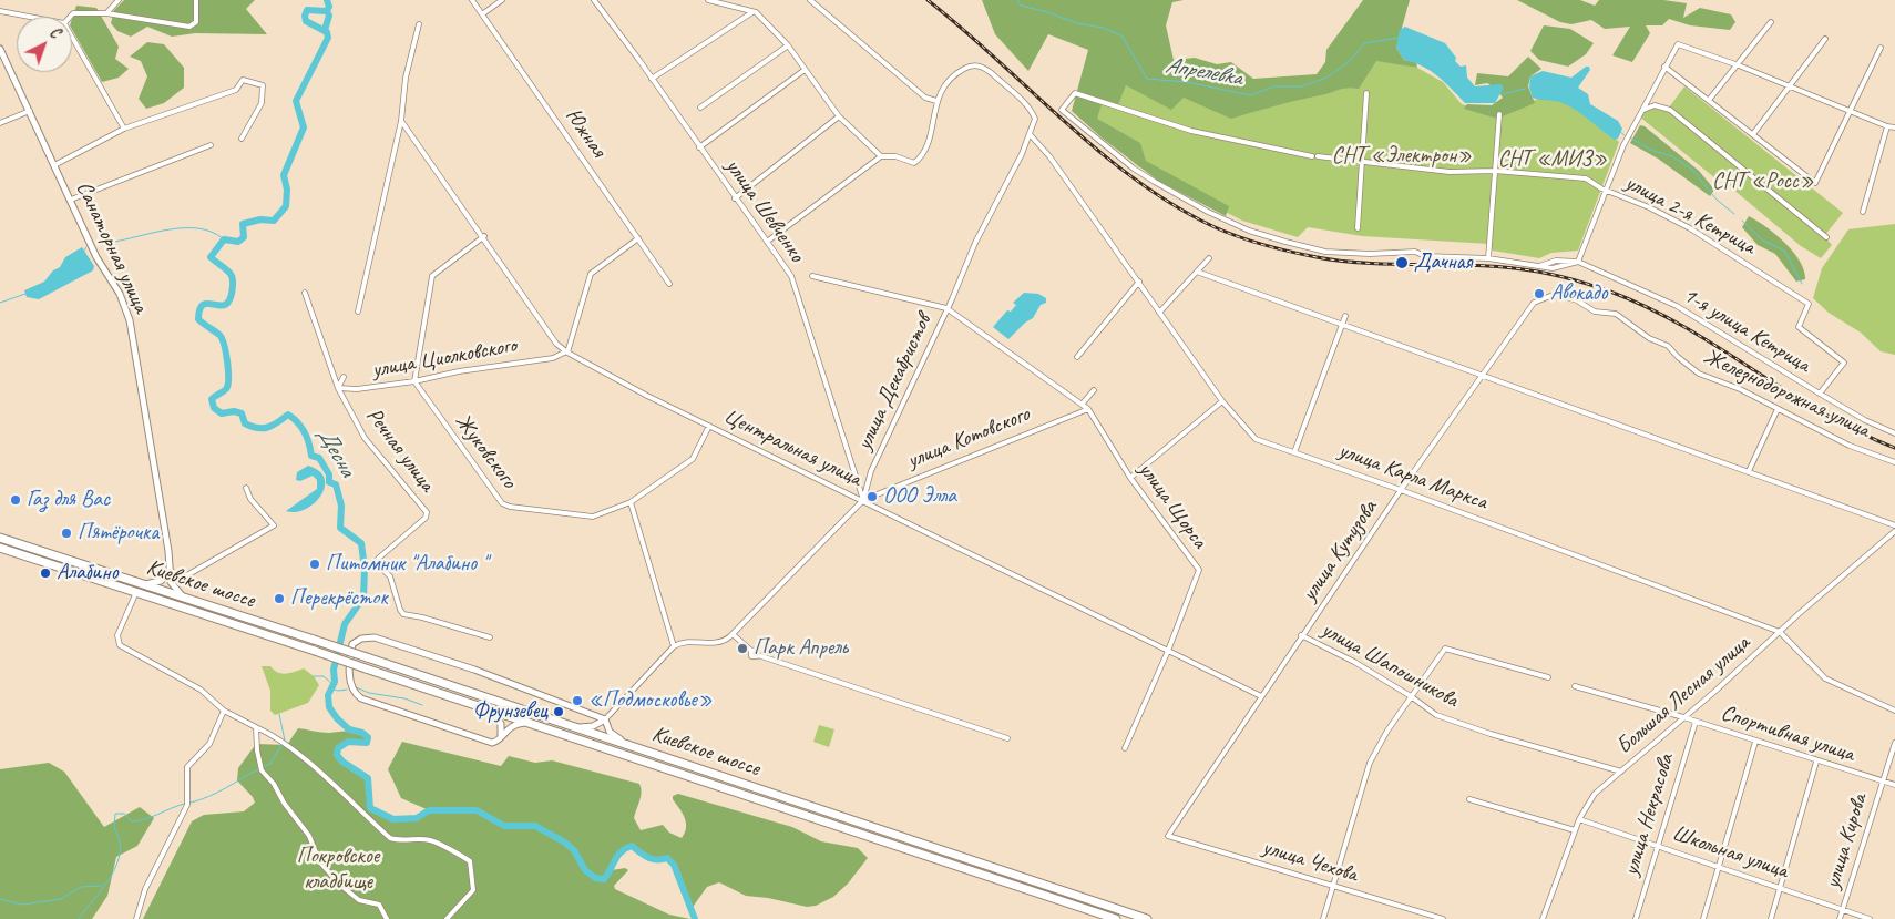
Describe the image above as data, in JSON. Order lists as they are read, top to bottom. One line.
{"streets":{"highway":["Киевское шоссе"],"street":["Южная","улица Шевченко","улица 2-я Кетрица","Санаторная улица","1-я улица Кетрица","улица Циолковского","улица Декабристов","Железнодорожная улица","улица Котовского","Центральная улица","Речная улица","Жуковского","улица Карла Маркса","улица Щорса","улица Кутузова","улица Шапошникова","Большая Лесная улица","Спортивная улица","улица Некрасова","улица Кирова","Школьная улица","улица Чехова"]},"crossings":[["улица Шевченко","улица Декабристов"],["улица Шевченко","улица Котовского"],["улица Шевченко","Центральная улица"],["улица 2-я Кетрица","1-я улица Кетрица"],["улица Циолковского","Центральная улица"],["улица Циолковского","Речная улица"],["улица Циолковского","Жуковского"],["улица Декабристов","улица Котовского"],["улица Декабристов","Центральная улица"],["улица Декабристов","улица Карла Маркса"],["Железнодорожная улица","улица Кутузова"],["улица Котовского","Центральная улица"],["улица Котовского","улица Щорса"],["Центральная улица","Жуковского"],["Центральная улица","улица Щорса"],["Центральная улица","улица Кутузова"],["улица Карла Маркса","улица Кутузова"],["улица Карла Маркса","Большая Лесная улица"],["улица Кутузова","улица Шапошникова"],["улица Кутузова","улица Чехова"],["улица Шапошникова","Большая Лесная улица"],["Большая Лесная улица","Спортивная улица"],["Большая Лесная улица","Школьная улица"],["Спортивная улица","улица Некрасова"],["Спортивная улица","улица Кирова"],["улица Некрасова","Школьная улица"],["улица Кирова","Школьная улица"]],"water":["Апрелевка","Десна"],"parks":["СНТ «Электрон»","СНТ «МИЗ»","СНТ «Росс»","Покровское кладбище"],"places":["Дачная","Авокадо","ООО Элла","Газ для Вас","Пятёрочка","Питомник \"Алабино \"","Алабино","Перекрёсток","Парк Апрель","«Подмосковье»","Фрунзевец"],"north":"top right"}
